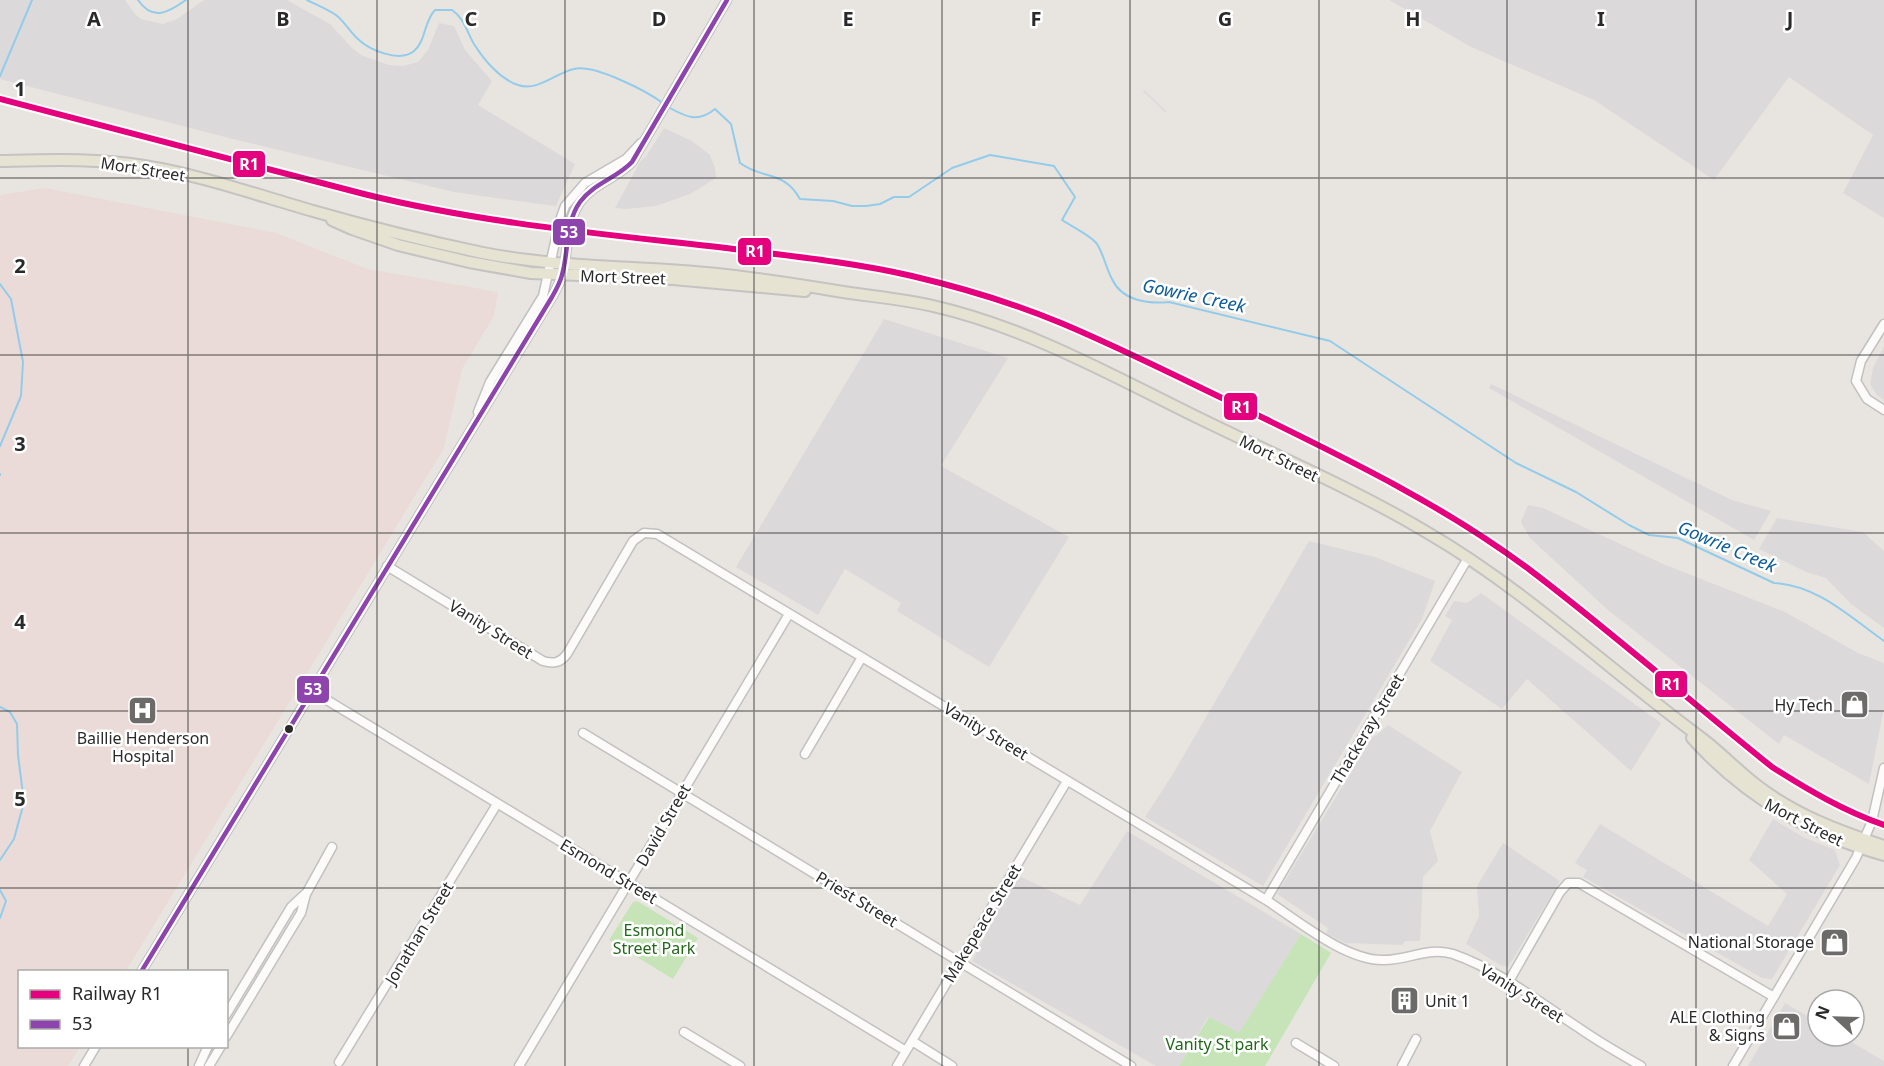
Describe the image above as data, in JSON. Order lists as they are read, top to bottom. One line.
{"streets":{"main road":["Mort Street"],"street":["Vanity Street","Thackeray Street","David Street","Esmond Street","Priest Street","Makepeace Street","Jonathan Street"]},"crossings":[["Mort Street","Thackeray Street"],["Vanity Street","Thackeray Street"],["Vanity Street","David Street"],["Vanity Street","Makepeace Street"],["David Street","Esmond Street"],["David Street","Priest Street"],["Esmond Street","Makepeace Street"],["Esmond Street","Jonathan Street"],["Priest Street","Makepeace Street"]],"water":["Gowrie Creek"],"parks":["Esmond Street Park","Vanity St park"],"places":{"shop":["Hy Tech","National Storage","ALE Clothing & Signs"],"hospital":["Baillie Henderson Hospital"],"building":["Unit 1"]},"lines":["transit line 53","rail line R1"],"legend":["Railway R1","53"],"north":"left","grid":{"columns":["A","B","C","D","E","F","G","H","I","J"],"rows":["1","2","3","4","5"]}}
